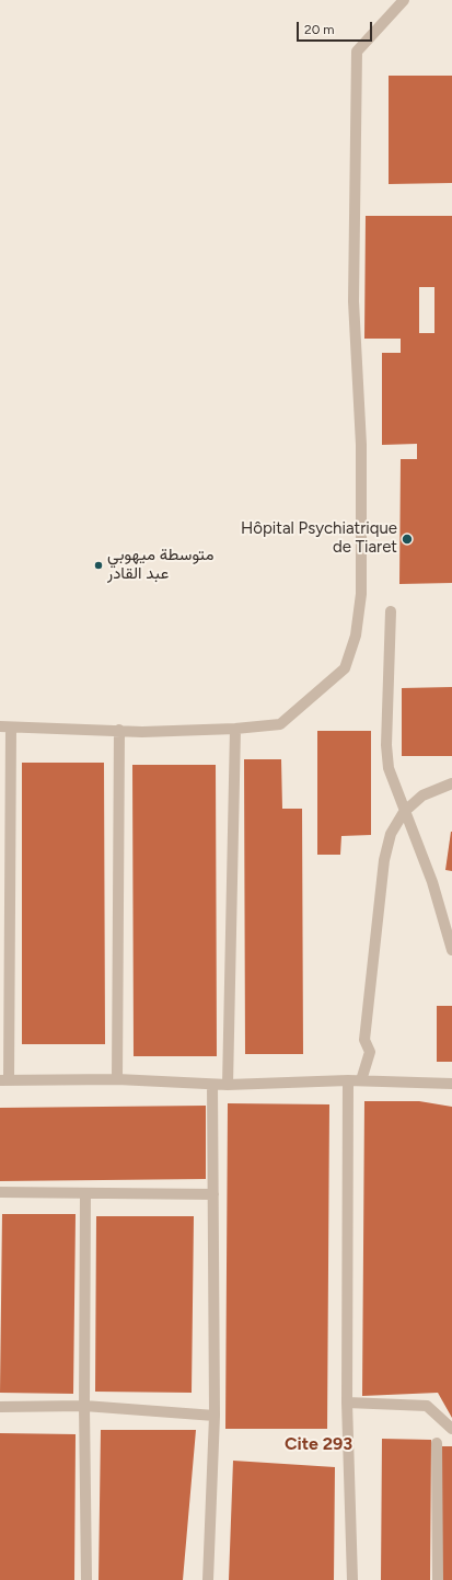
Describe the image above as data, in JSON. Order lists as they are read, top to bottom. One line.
{"districts":["Cite 293"],"places":["Hôpital Psychiatrique de Tiaret","متوسطة ميهوبي عبد القادر"],"scale_bar":"20 m"}
